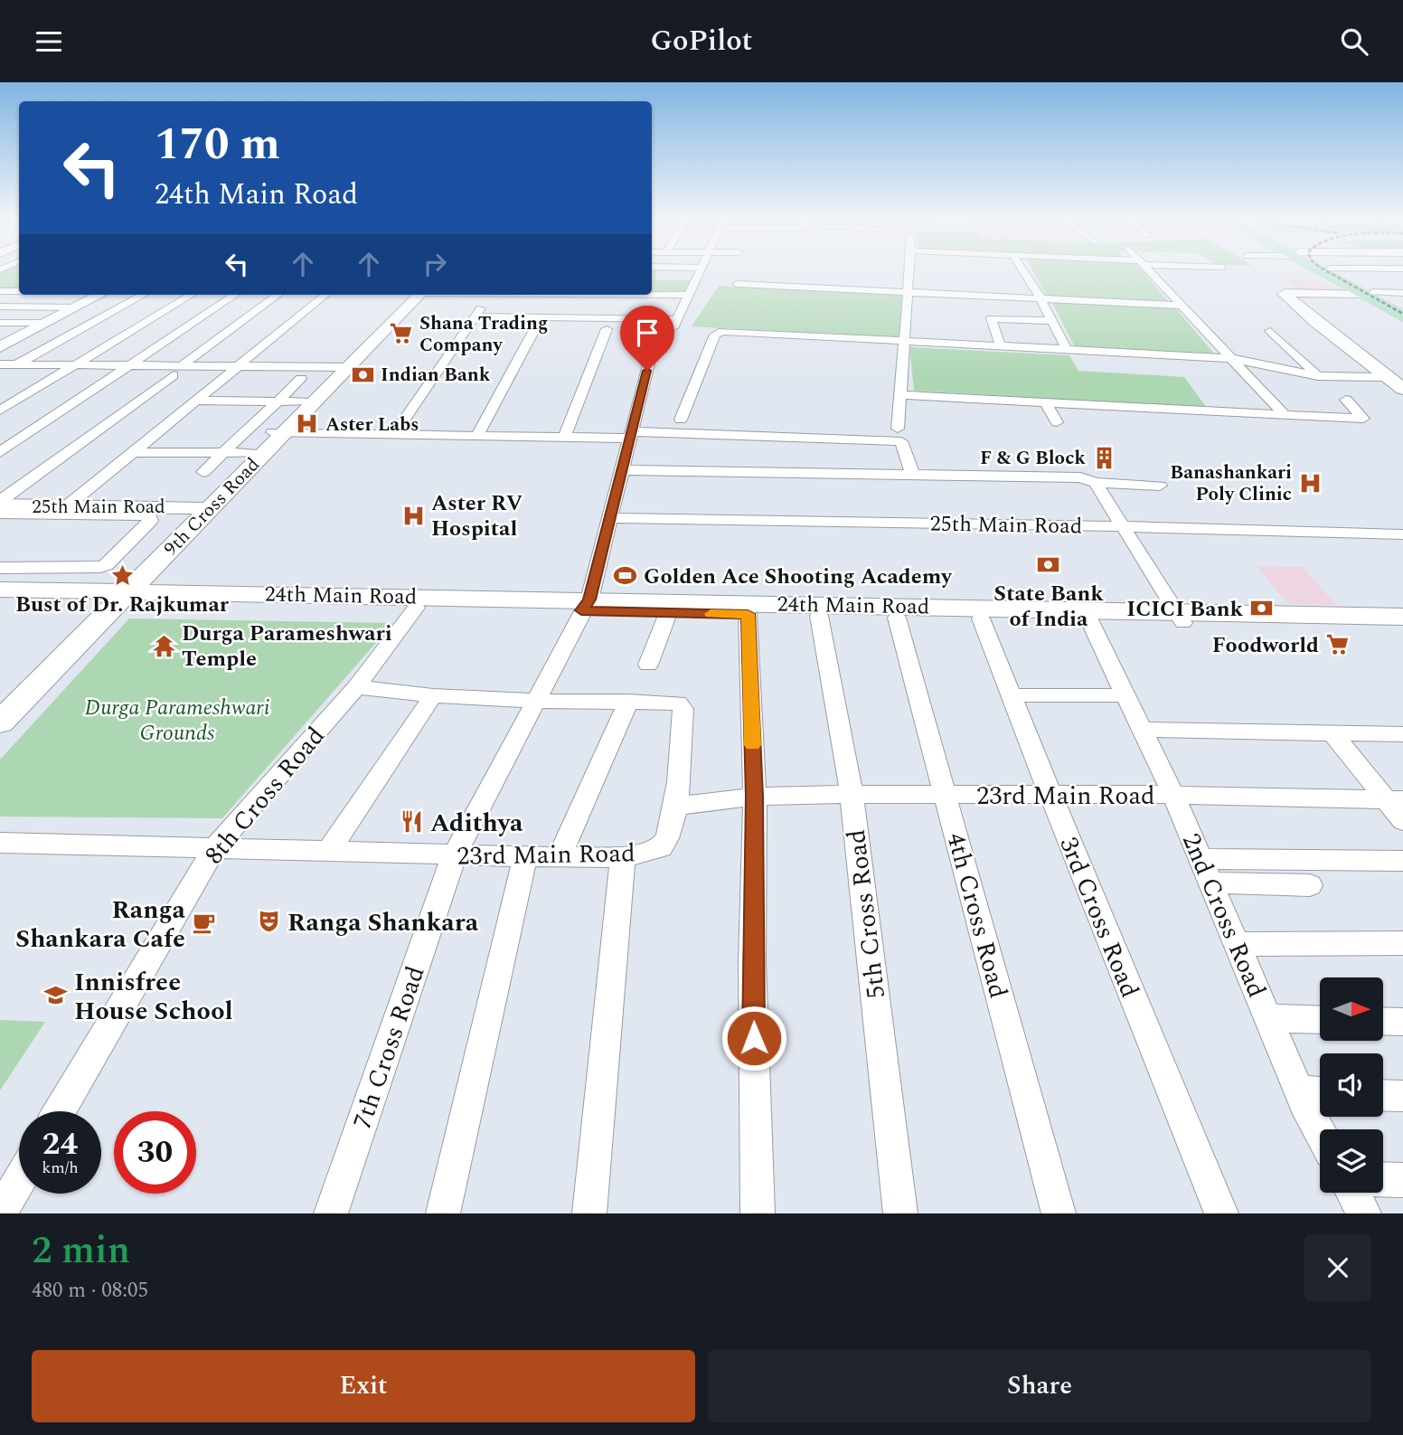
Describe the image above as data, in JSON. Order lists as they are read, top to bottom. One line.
{"streets":{"main road":["25th Main Road","9th Cross Road","24th Main Road"],"street":["8th Cross Road","23rd Main Road","5th Cross Road","4th Cross Road","2nd Cross Road","3rd Cross Road","7th Cross Road"]},"crossings":[["25th Main Road","9th Cross Road"],["9th Cross Road","24th Main Road"],["24th Main Road","8th Cross Road"],["24th Main Road","5th Cross Road"],["24th Main Road","4th Cross Road"],["24th Main Road","2nd Cross Road"],["24th Main Road","3rd Cross Road"],["24th Main Road","7th Cross Road"],["8th Cross Road","23rd Main Road"],["23rd Main Road","5th Cross Road"],["23rd Main Road","4th Cross Road"],["23rd Main Road","2nd Cross Road"],["23rd Main Road","3rd Cross Road"],["23rd Main Road","7th Cross Road"]],"parks":["Durga Parameshwari Grounds"],"places":{"supermarket":["Shana Trading Company","Foodworld"],"bank":["Indian Bank","State Bank of India","ICICI Bank"],"hospital":["Aster Labs","Banashankari Poly Clinic","Aster RV Hospital"],"building":["F & G Block"],"place":["Bust of Dr. Rajkumar"],"sports":["Golden Ace Shooting Academy"],"temple":["Durga Parameshwari Temple"],"restaurant":["Adithya"],"theatre":["Ranga Shankara"],"cafe":["Ranga Shankara Cafe"],"school or university":["Innisfree House School"]},"north":"right","page":{"header":"GoPilot","turn":["170 m","24th Main Road"],"speed":"24 km/h","limit":"30","heading":["2 min","480 m · 08:05"],"buttons":["Exit","Share"]}}
